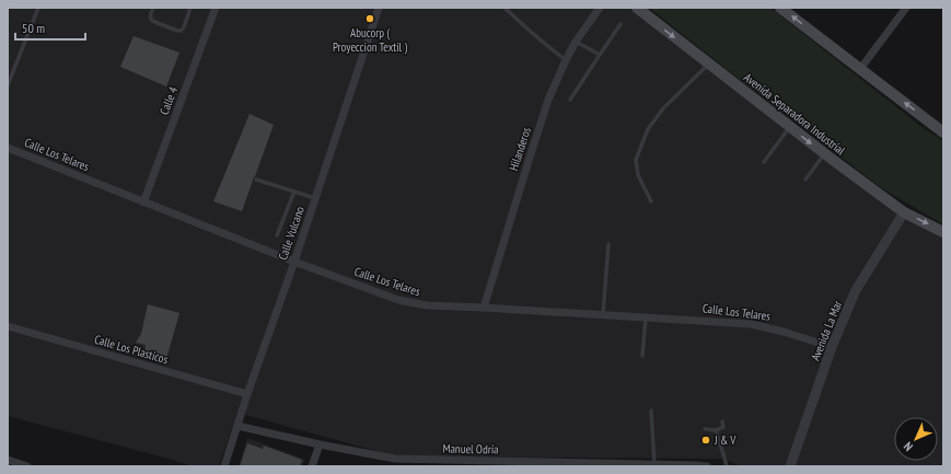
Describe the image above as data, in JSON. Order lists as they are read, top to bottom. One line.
{"streets":{"main road":["Avenida Separadora Industrial"],"street":["Calle 4","Hilanderos","Calle Los Telares","Calle Vulcano","Avenida La Mar","Calle Los Plasticos","Manuel Odría"]},"crossings":[["Calle 4","Calle Los Telares"],["Avenida Separadora Industrial","Avenida La Mar"],["Hilanderos","Calle Los Telares"],["Calle Los Telares","Calle Vulcano"],["Calle Los Telares","Avenida La Mar"],["Calle Vulcano","Calle Los Plasticos"],["Calle Vulcano","Manuel Odría"]],"one_way":["Avenida Separadora Industrial"],"places":["Abucorp ( Proyeccion Textil )","J & V"],"scale_bar":"50 m","north":"bottom left"}
